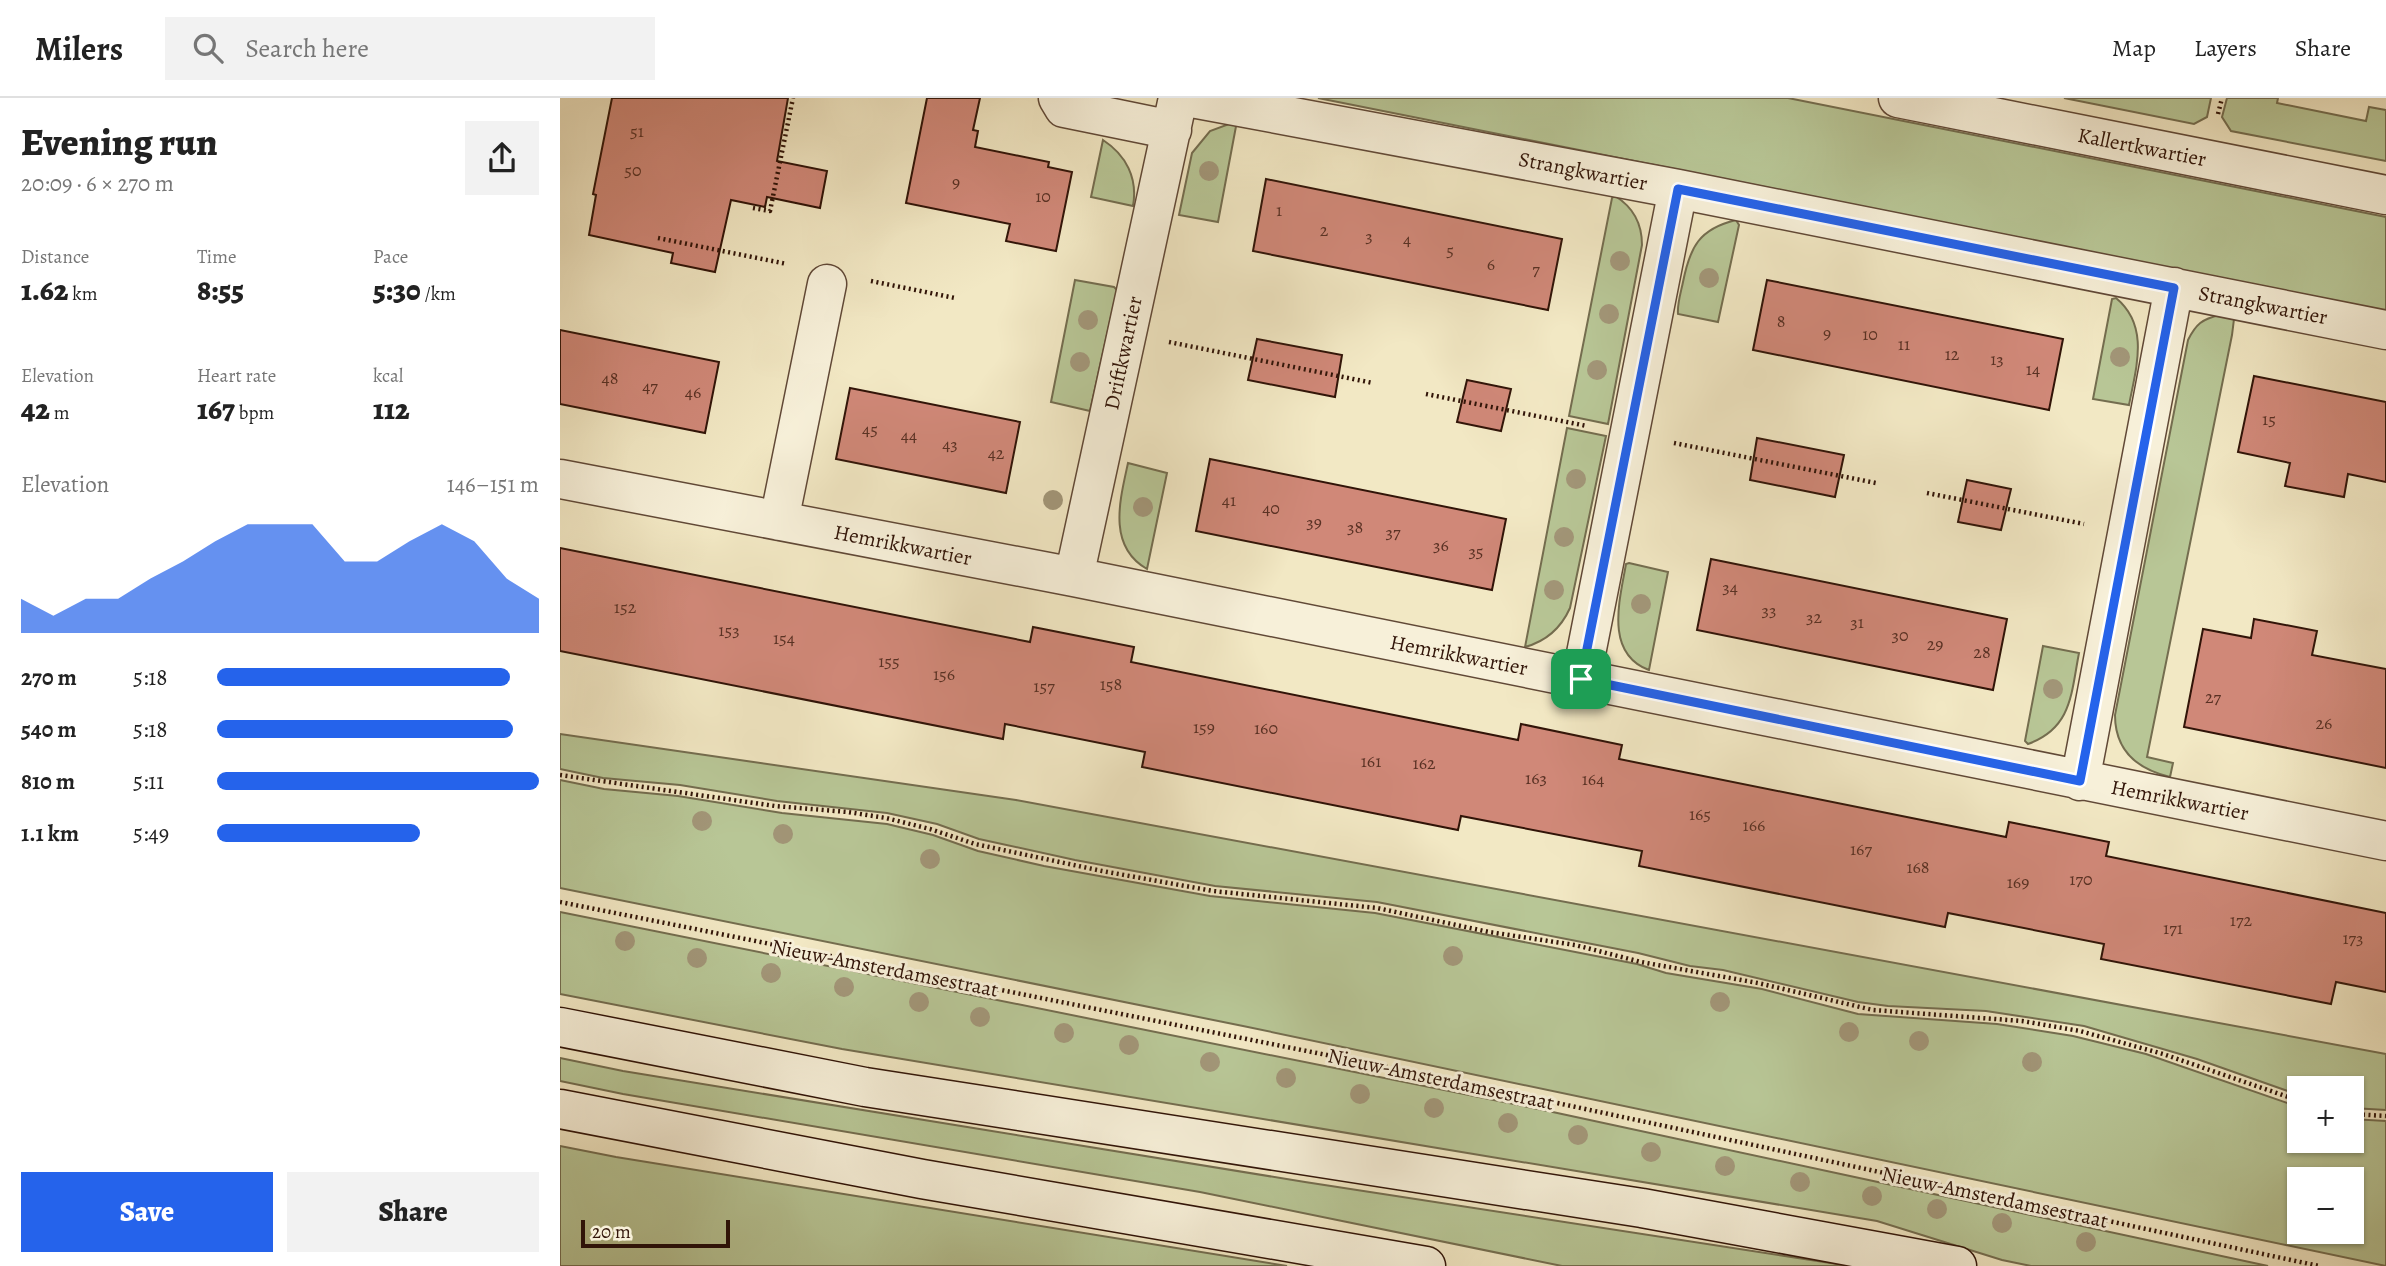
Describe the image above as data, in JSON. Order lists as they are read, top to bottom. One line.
{"streets":{"street":["Kallertkwartier","Strangkwartier","Driftkwartier","Hemrikkwartier"],"path":["Nieuw-Amsterdamsestraat"]},"crossings":[["Driftkwartier","Hemrikkwartier"]],"house_numbers":["51","50","9","10","1","2","3","4","5","6","7","8","9","10","11","12","13","14","48","47","46","15","45","44","43","42","41","40","39","38","37","36","35","34","152","33","32","31","153","30","154","29","28","155","156","158","157","27","26","159","160","161","162","163","164","165","166","167","168","170","169","172","171","173"],"scale_bar":"20 m","page":{"header":"Milers","search":"Search here","nav":["Map","Layers","Share"],"heading":["Evening run","20:09 · 6 × 270 m"],"stats":[["Distance","1.62 km"],["Time","8:55"],["Pace","5:30 /km"],["Elevation","42 m"],["Heart rate","167 bpm"],["kcal","112"]],"chart":["Elevation","146–151 m"],"list":[{"name":"270 m","note":"5:18"},{"name":"540 m","note":"5:18"},{"name":"810 m","note":"5:11"},{"name":"1.1 km","note":"5:49"}],"map_buttons":["+","−"],"buttons":["Save","Share"],"scale":"20 m"}}
